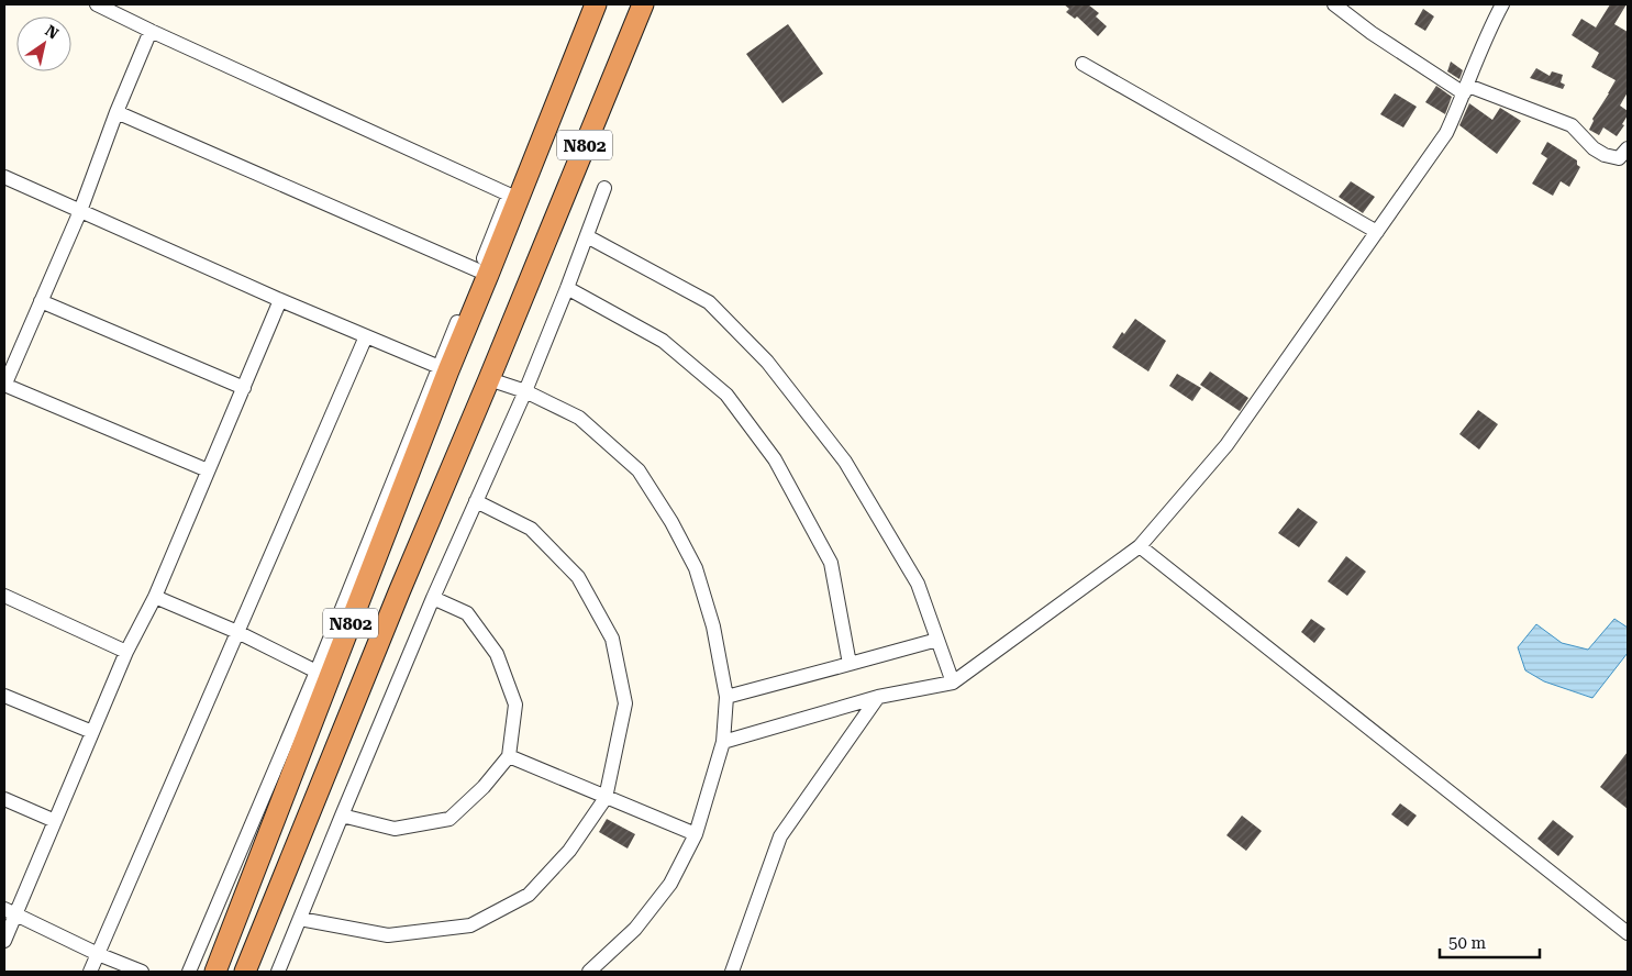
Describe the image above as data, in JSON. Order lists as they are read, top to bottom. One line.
{"streets":{"highway":["N802"]},"scale_bar":"50 m","north":"top right"}
